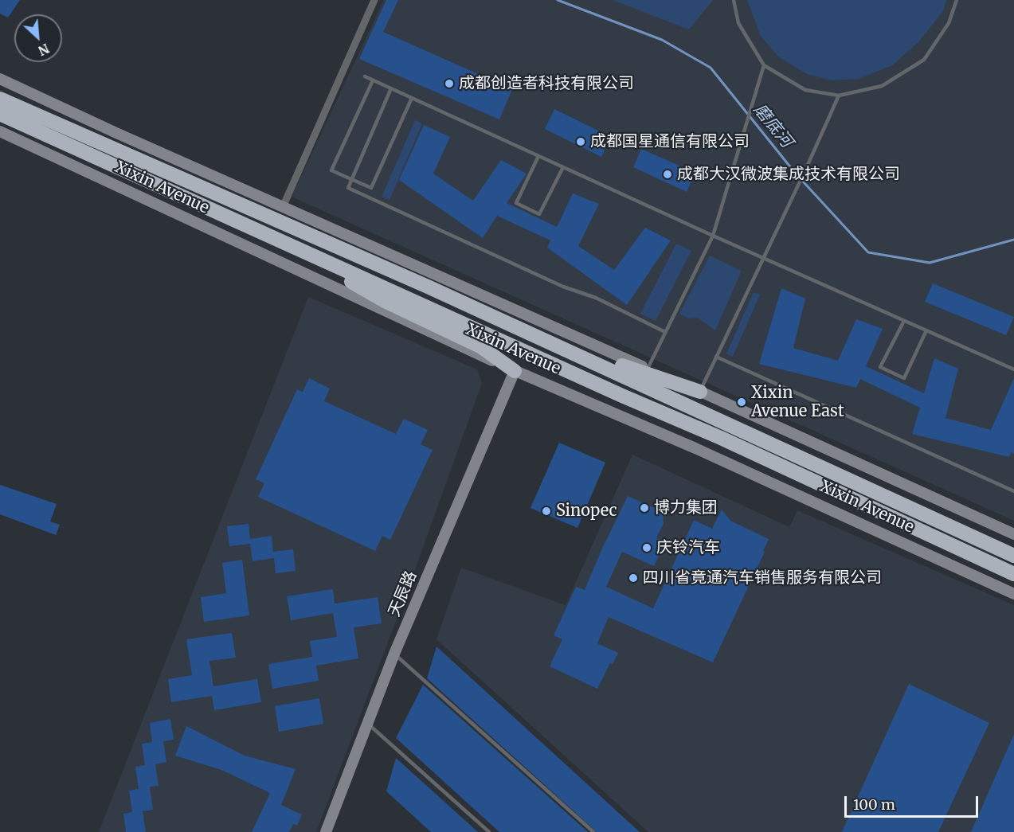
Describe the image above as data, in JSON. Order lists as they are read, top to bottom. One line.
{"streets":{"highway":["Xixin Avenue"],"main road":["天辰路"]},"crossings":[["Xixin Avenue","天辰路"]],"water":["磨底河"],"places":["成都创造者科技有限公司","成都国星通信有限公司","成都大汉微波集成技术有限公司","Xixin Avenue East","博力集团","Sinopec","庆铃汽车","四川省竟通汽车销售服务有限公司"],"scale_bar":"100 m","north":"bottom right"}
